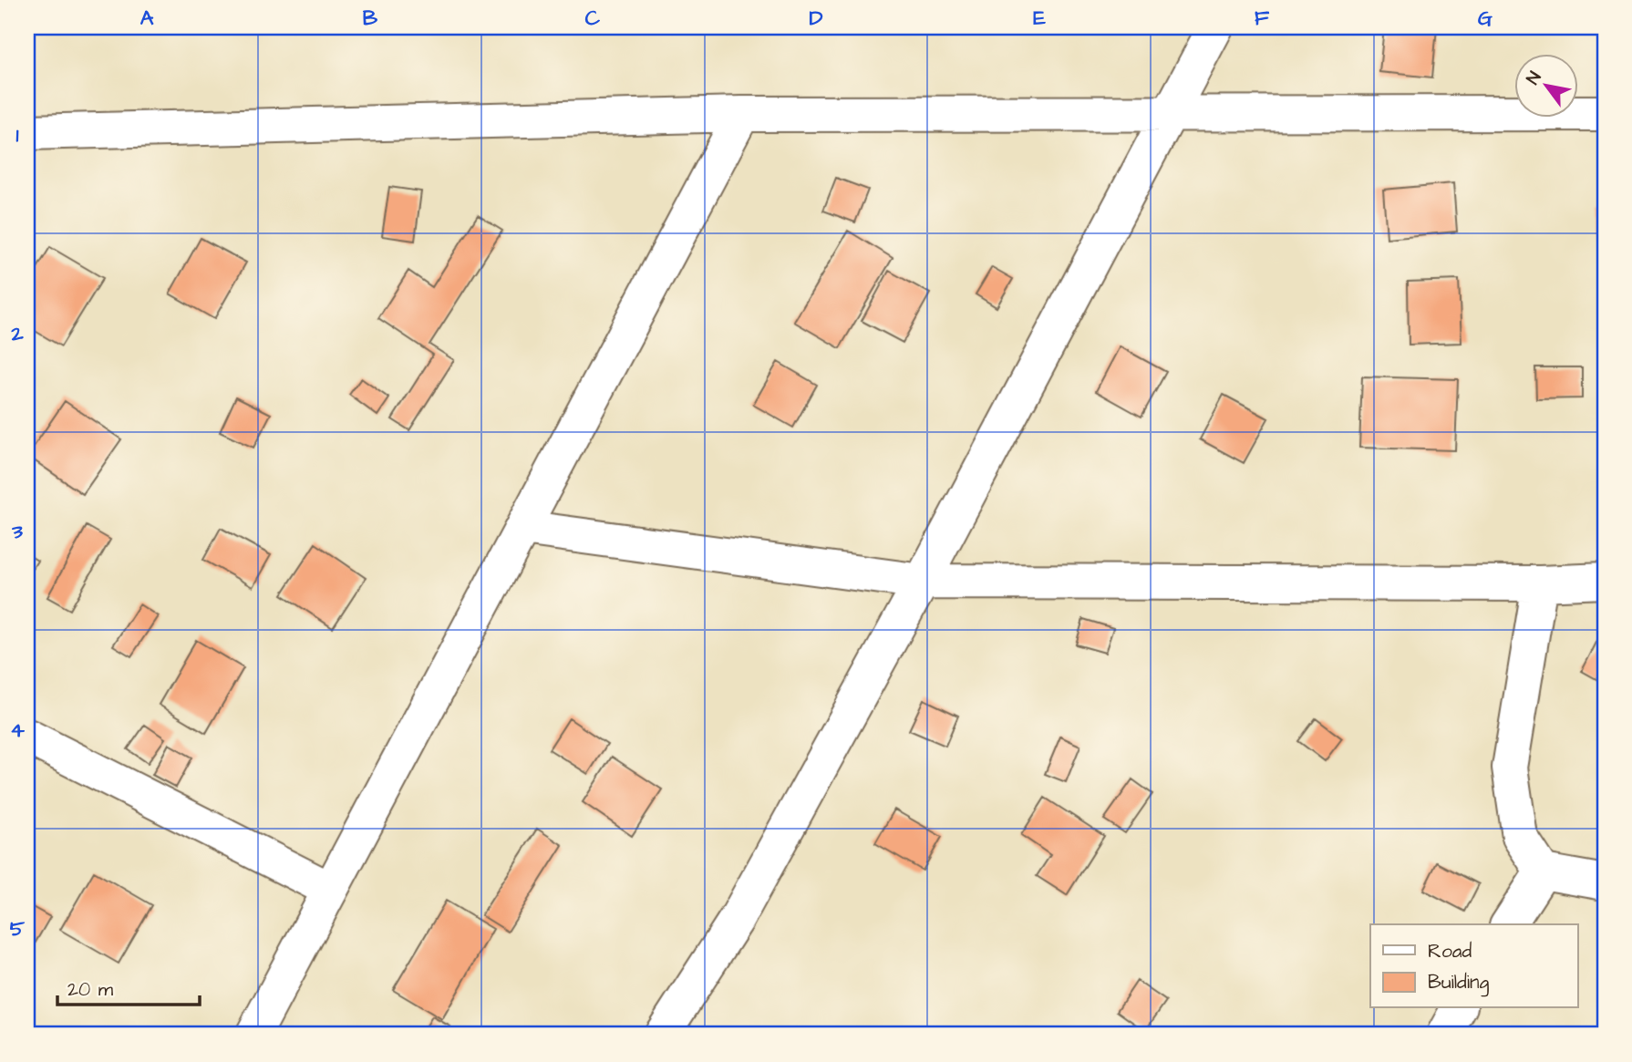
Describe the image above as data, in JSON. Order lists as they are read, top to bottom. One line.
{"legend":["Road","Building"],"scale_bar":"20 m","north":"top left","grid":{"columns":["A","B","C","D","E","F","G"],"rows":["1","2","3","4","5"]}}
